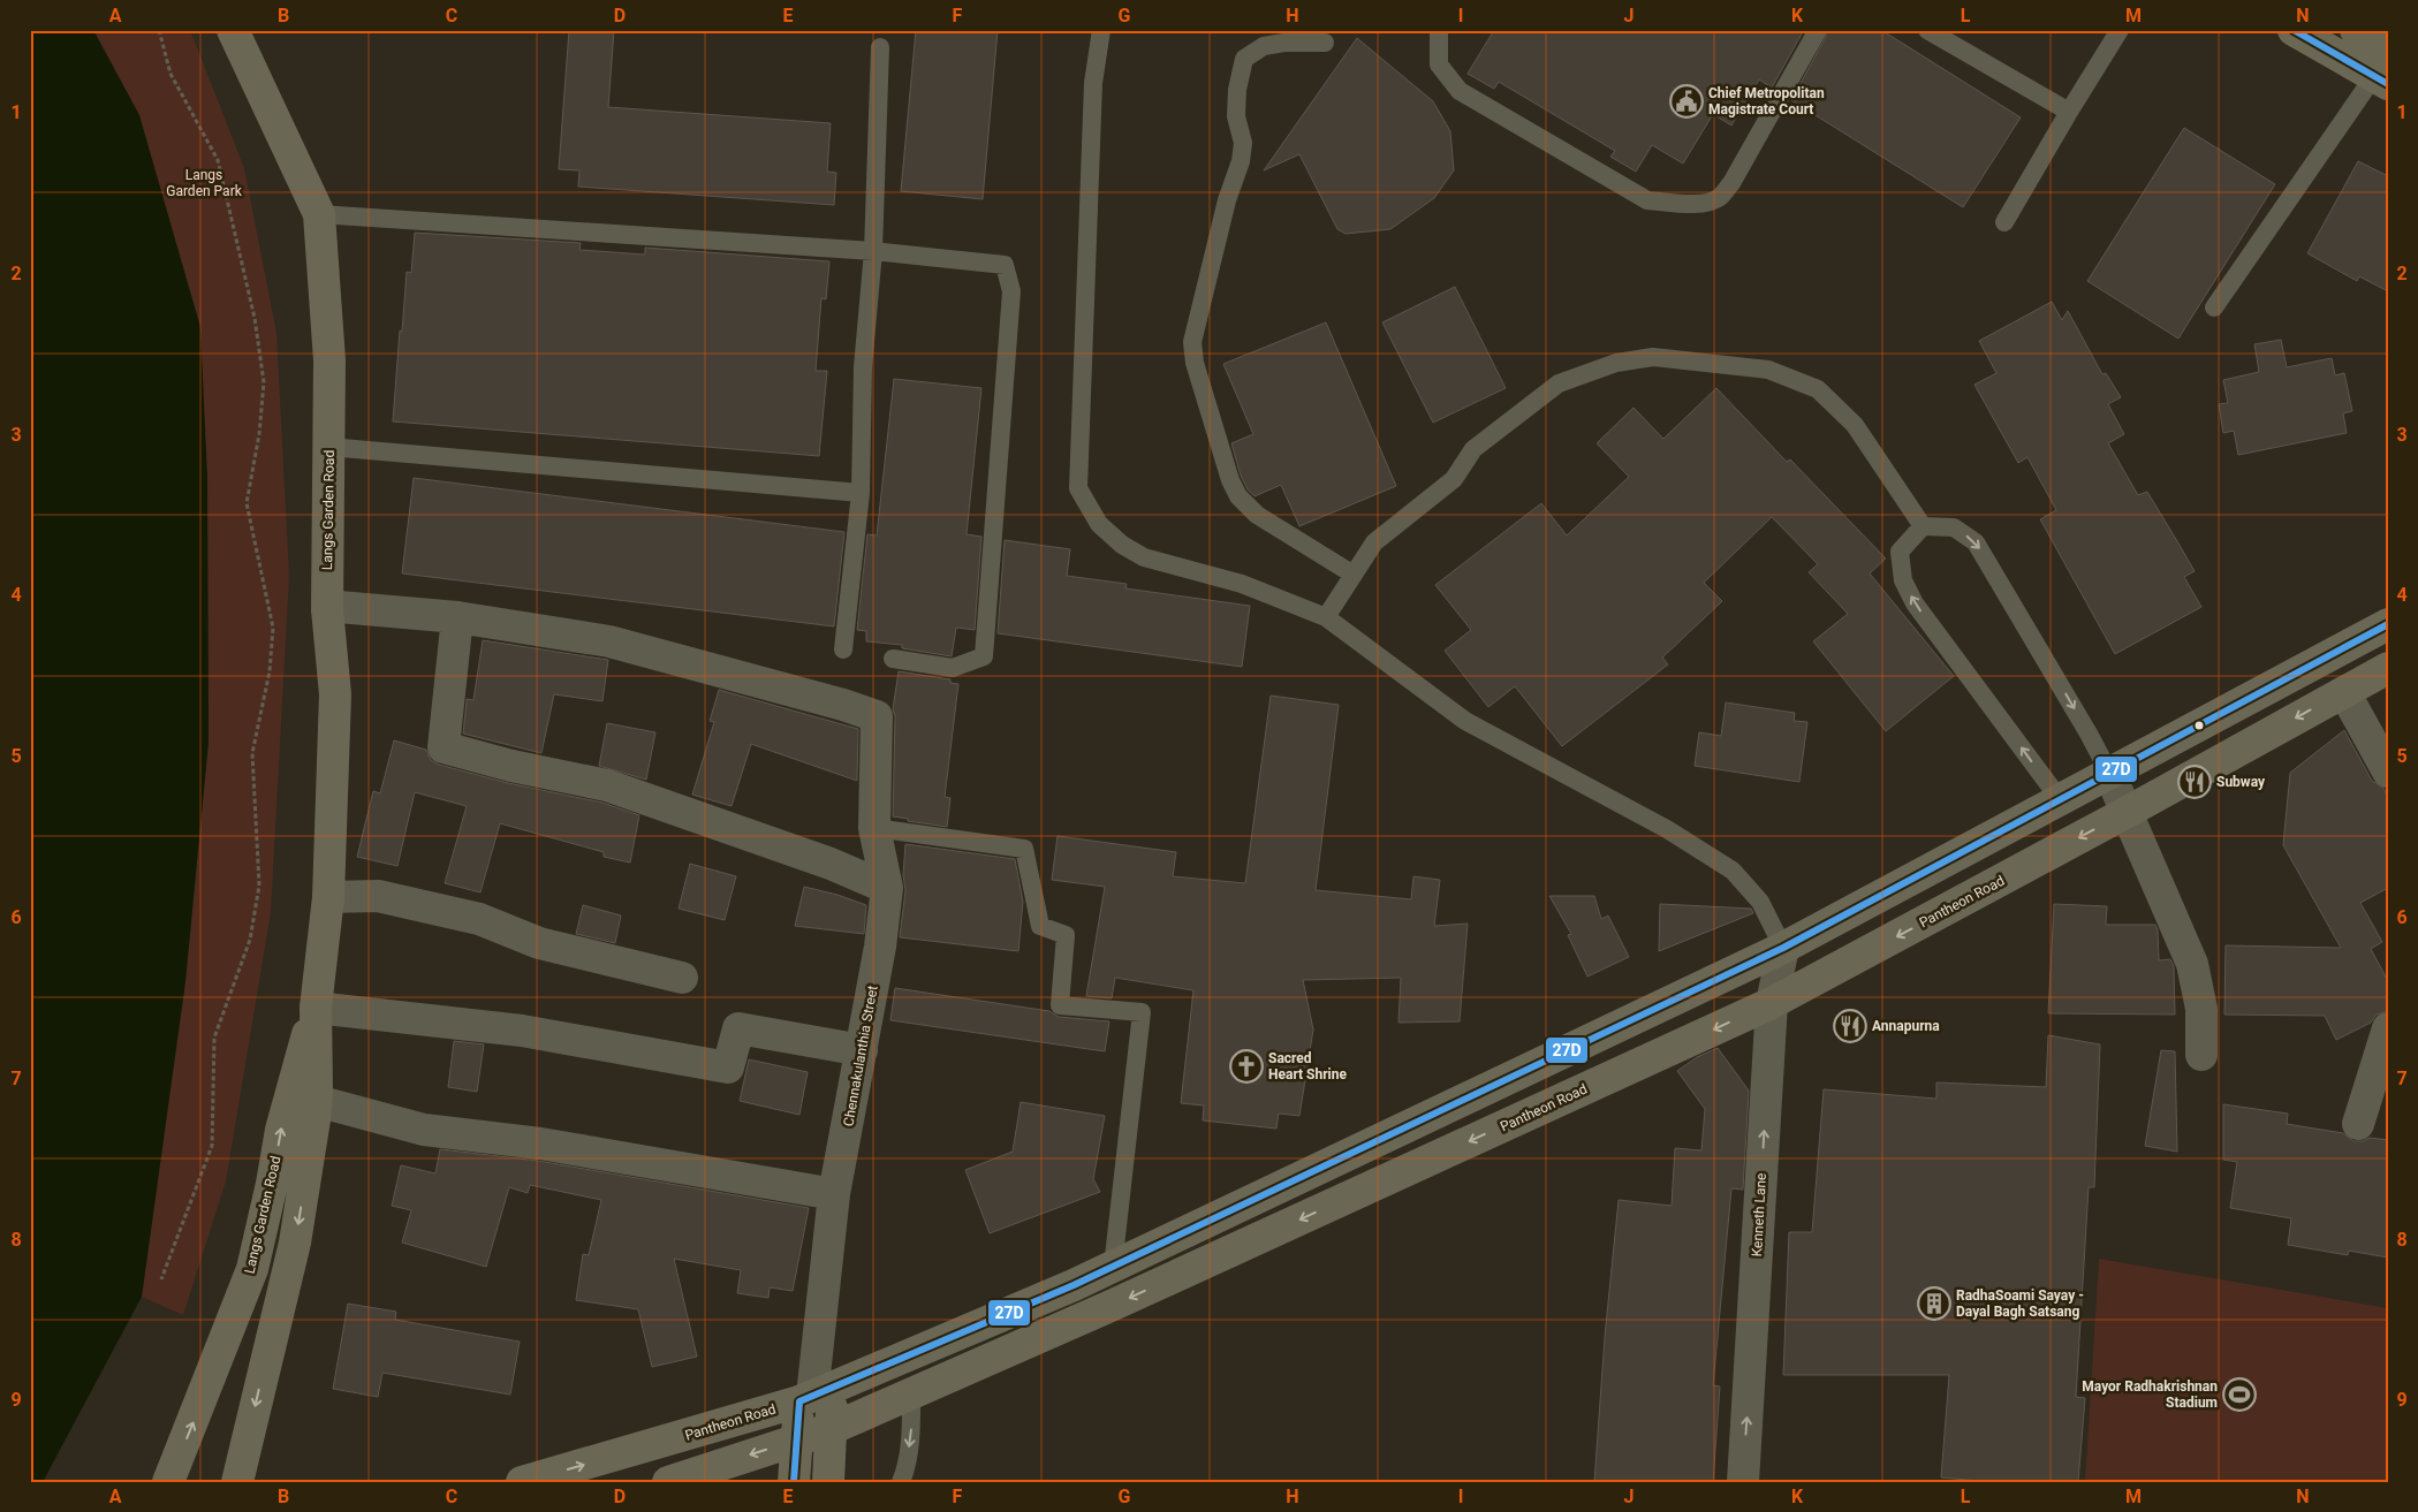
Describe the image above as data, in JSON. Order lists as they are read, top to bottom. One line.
{"streets":{"main road":["Langs Garden Road","Pantheon Road"],"street":["Chennakulanthia Street","Kenneth Lane"]},"crossings":[["Pantheon Road","Chennakulanthia Street"],["Pantheon Road","Kenneth Lane"]],"one_way":["Kenneth Lane"],"parks":["Langs Garden Park"],"places":{"public building":["Chief Metropolitan Magistrate Court"],"restaurant":["Subway","Annapurna"],"church":["Sacred Heart Shrine"],"building":["RadhaSoami Sayay - Dayal Bagh Satsang"],"sports":["Mayor Radhakrishnan Stadium"]},"lines":["transit line 27D"],"grid":{"columns":["A","B","C","D","E","F","G","H","I","J","K","L","M","N"],"rows":["1","2","3","4","5","6","7","8","9"]}}
